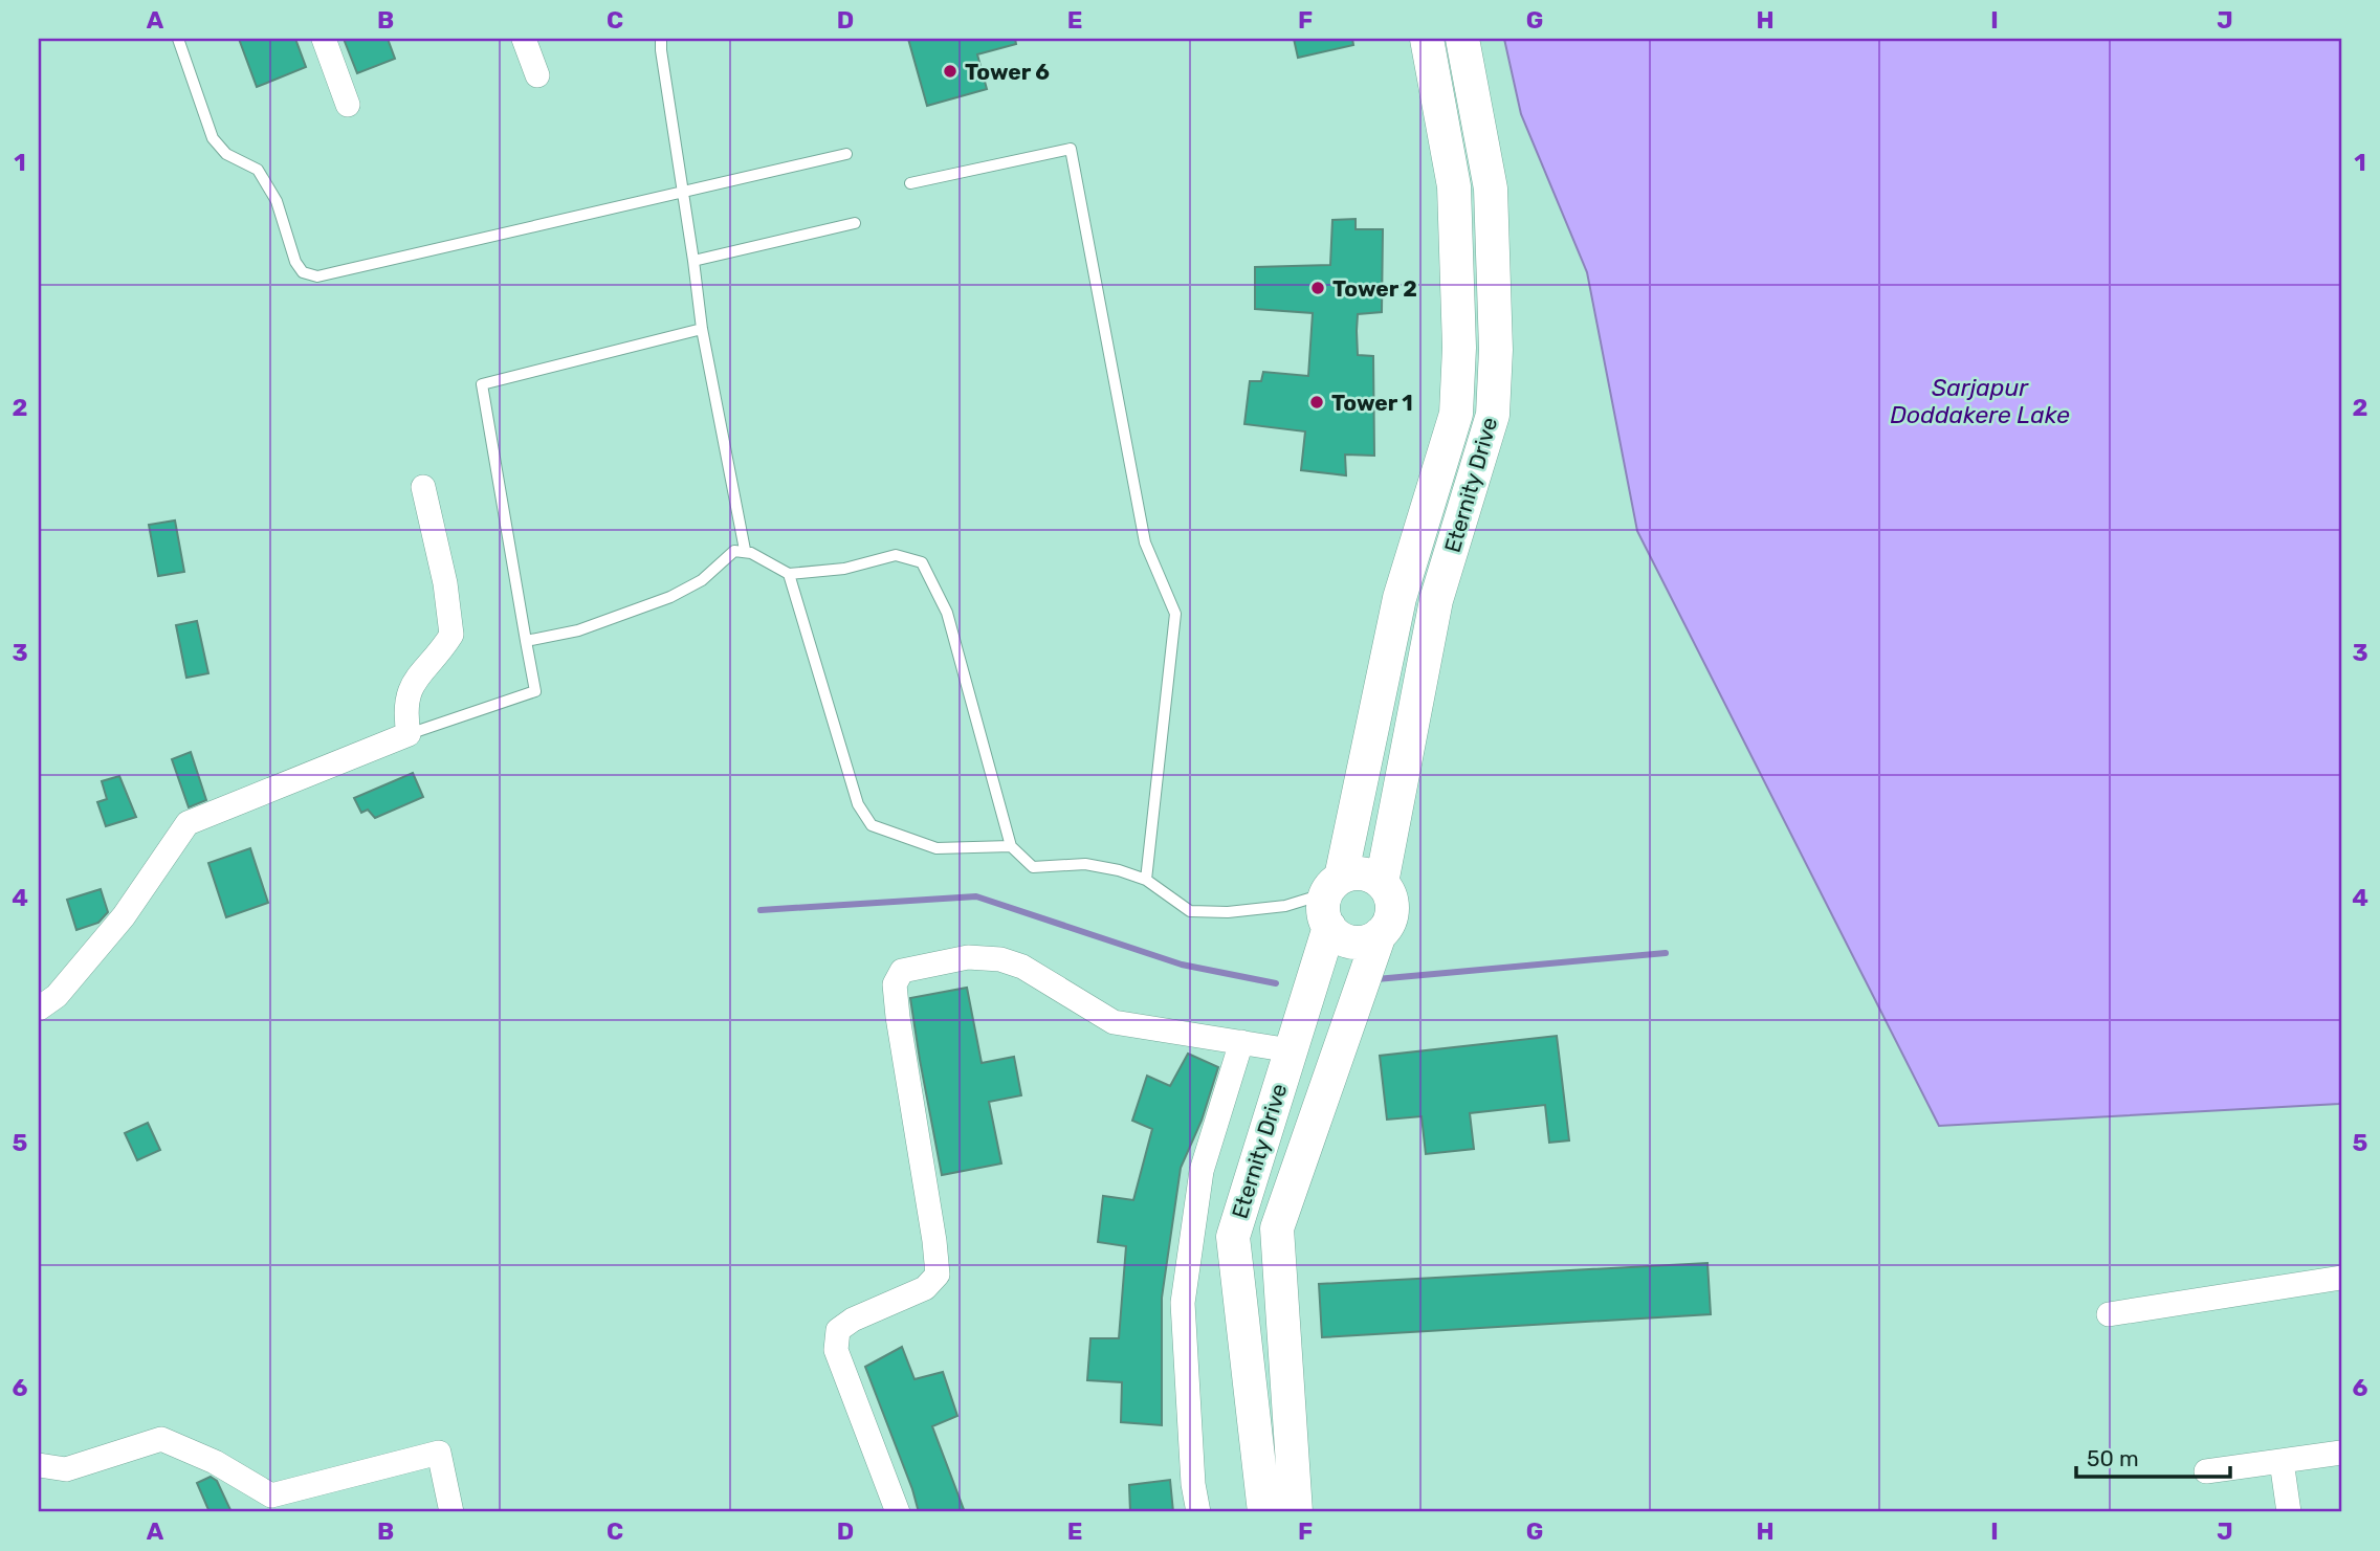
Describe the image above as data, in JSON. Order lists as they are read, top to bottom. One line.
{"streets":{"street":["Eternity Drive"]},"water":["Sarjapur Doddakere Lake"],"places":["Tower 6","Tower 2","Tower 1"],"scale_bar":"50 m","grid":{"columns":["A","B","C","D","E","F","G","H","I","J"],"rows":["1","2","3","4","5","6"]}}
